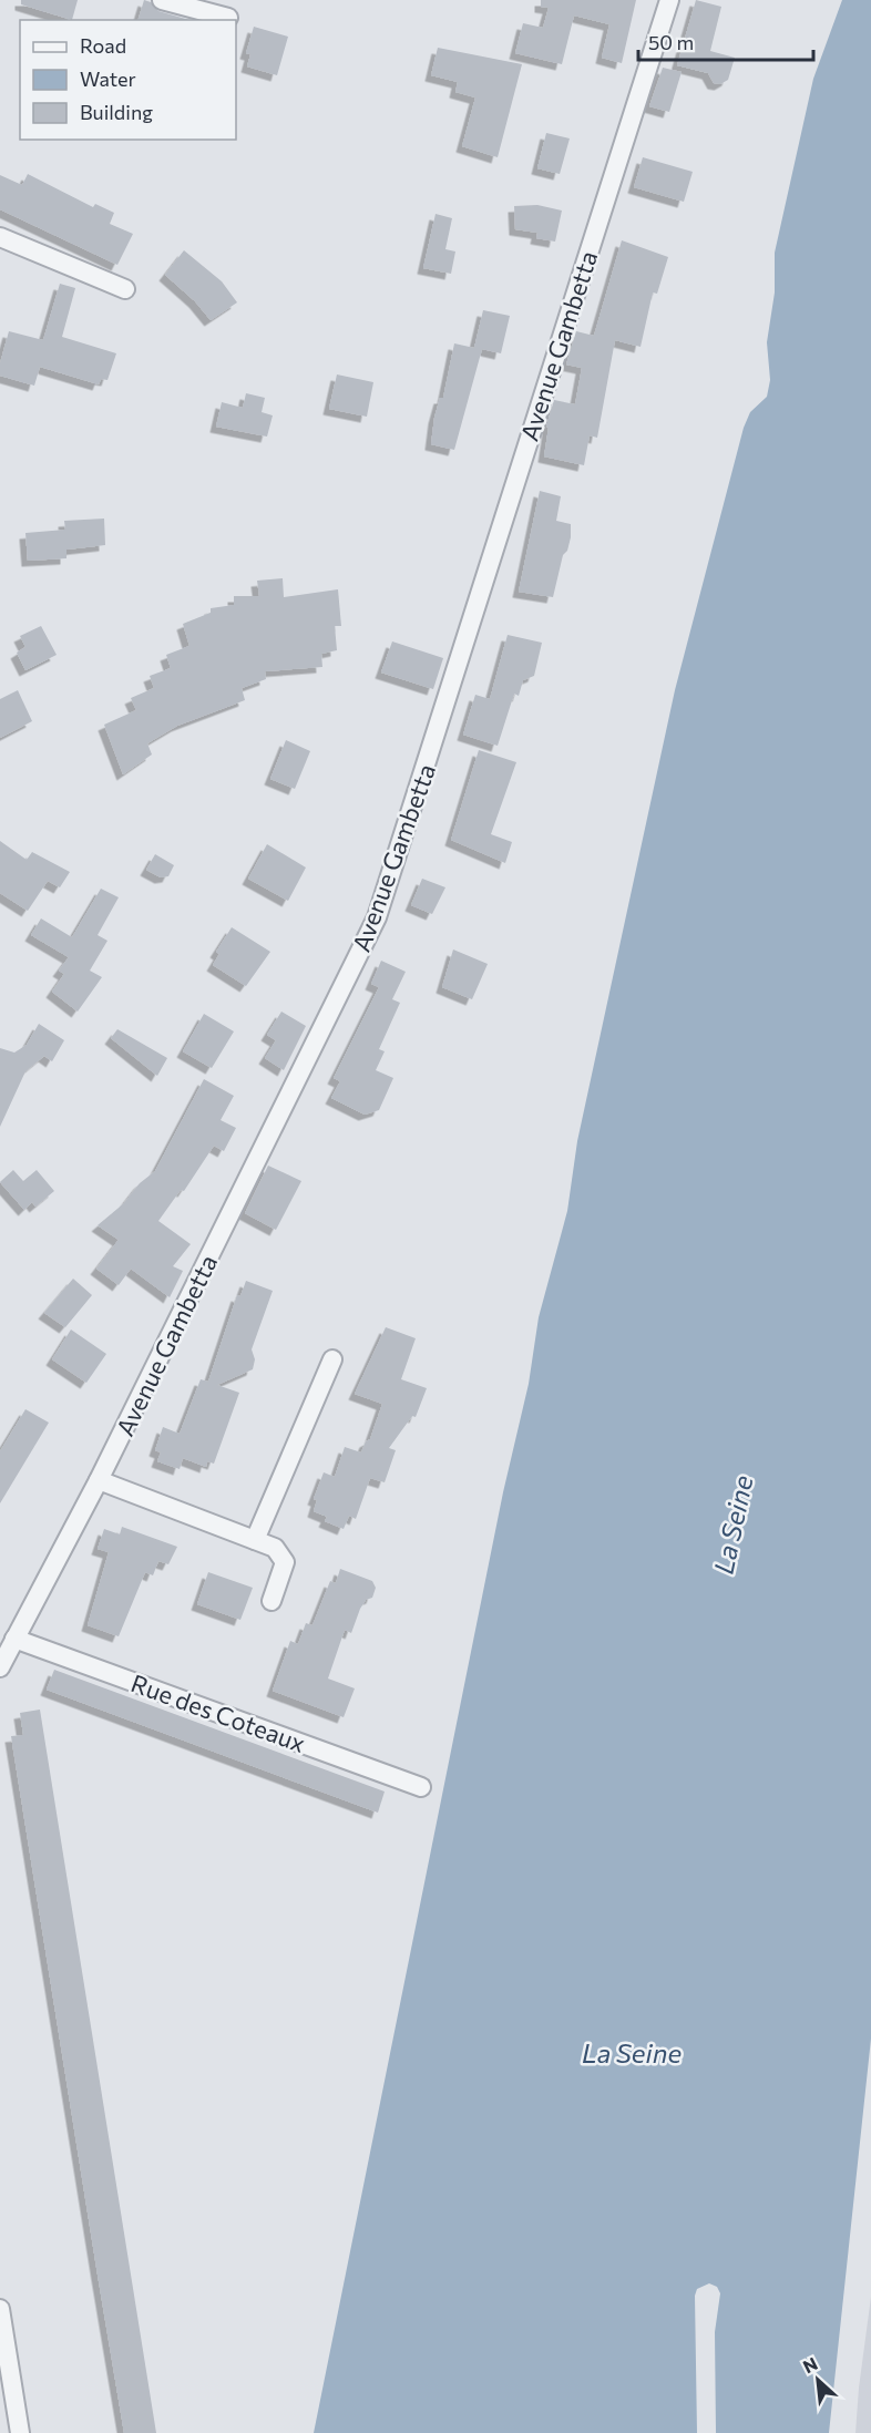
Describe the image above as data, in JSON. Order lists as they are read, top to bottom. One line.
{"streets":{"street":["Avenue Gambetta","Rue des Coteaux"]},"crossings":[["Avenue Gambetta","Rue des Coteaux"]],"water":["La Seine"],"legend":["Road","Water","Building"],"scale_bar":"50 m","north":"top left"}
